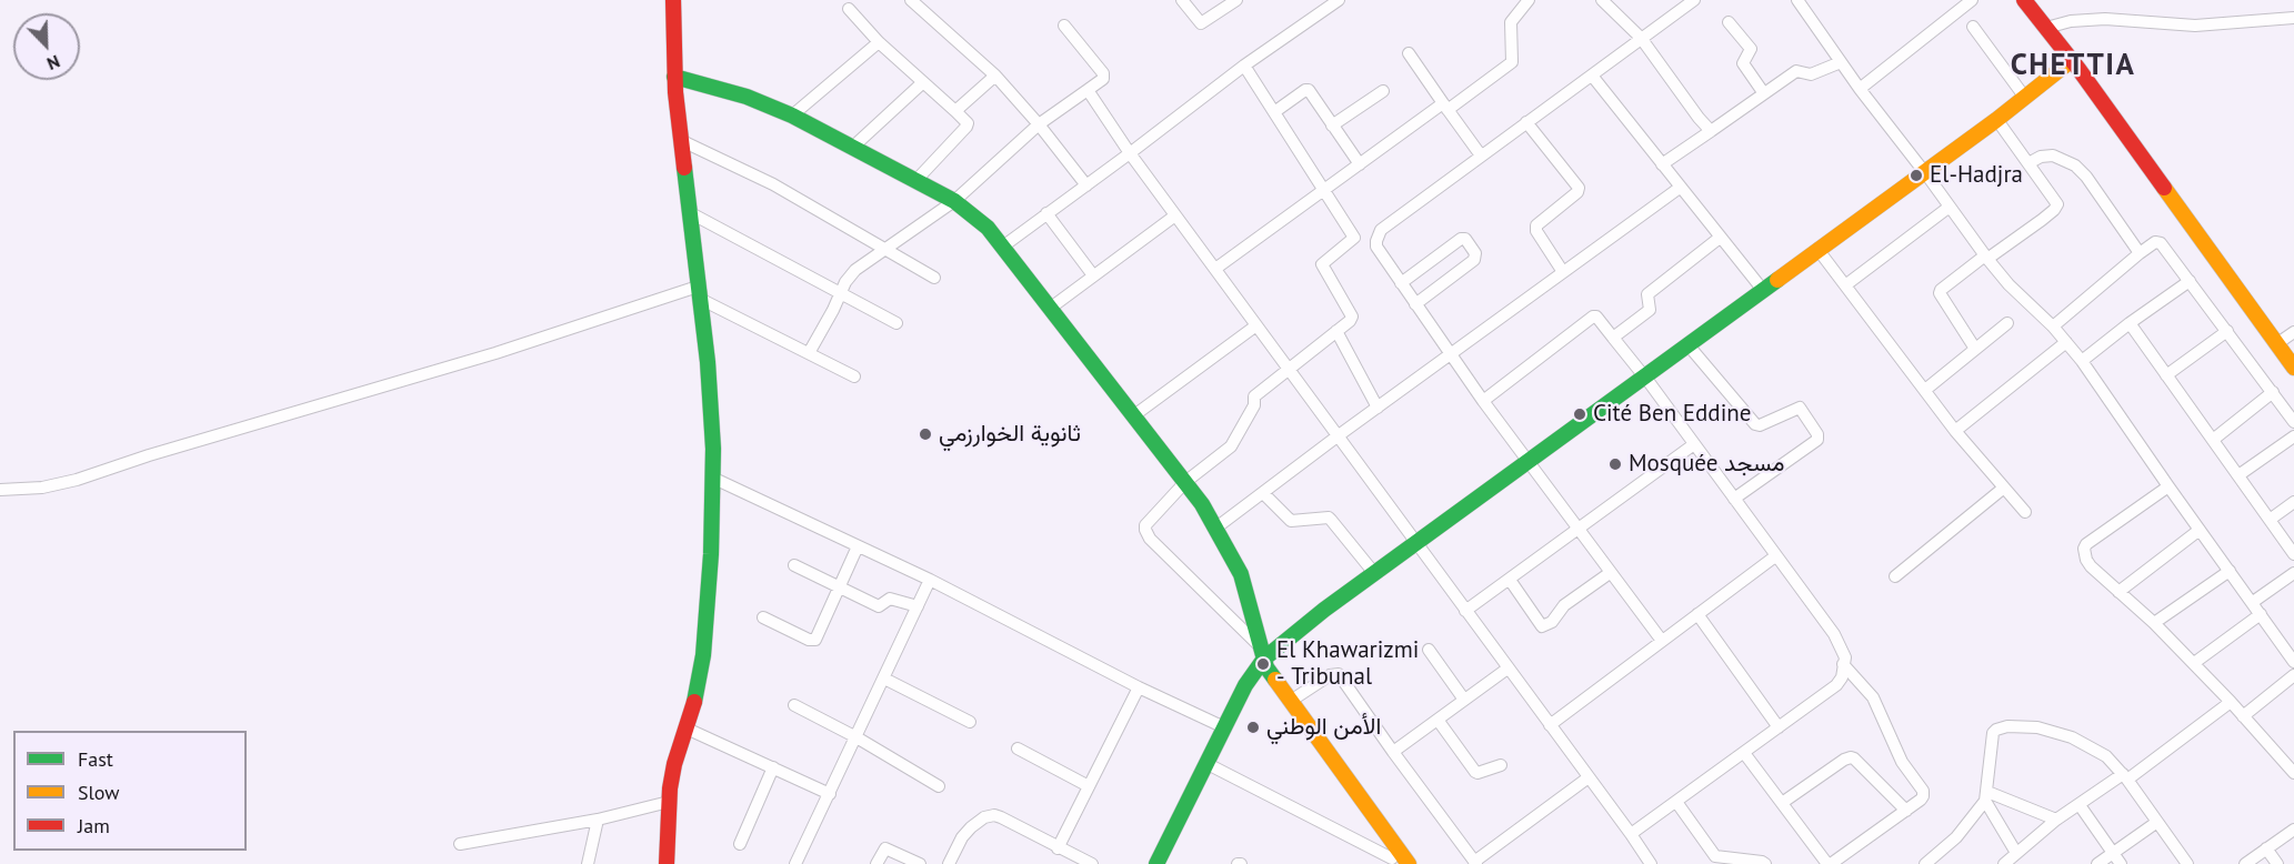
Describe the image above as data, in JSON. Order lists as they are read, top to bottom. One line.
{"districts":["CHETTIA"],"places":["El-Hadjra","Cité Ben Eddine","ثانوية الخوارزمي","Mosquée مسجد","El Khawarizmi - Tribunal","الأمن الوطني"],"legend":["Fast","Slow","Jam"],"north":"bottom right"}
